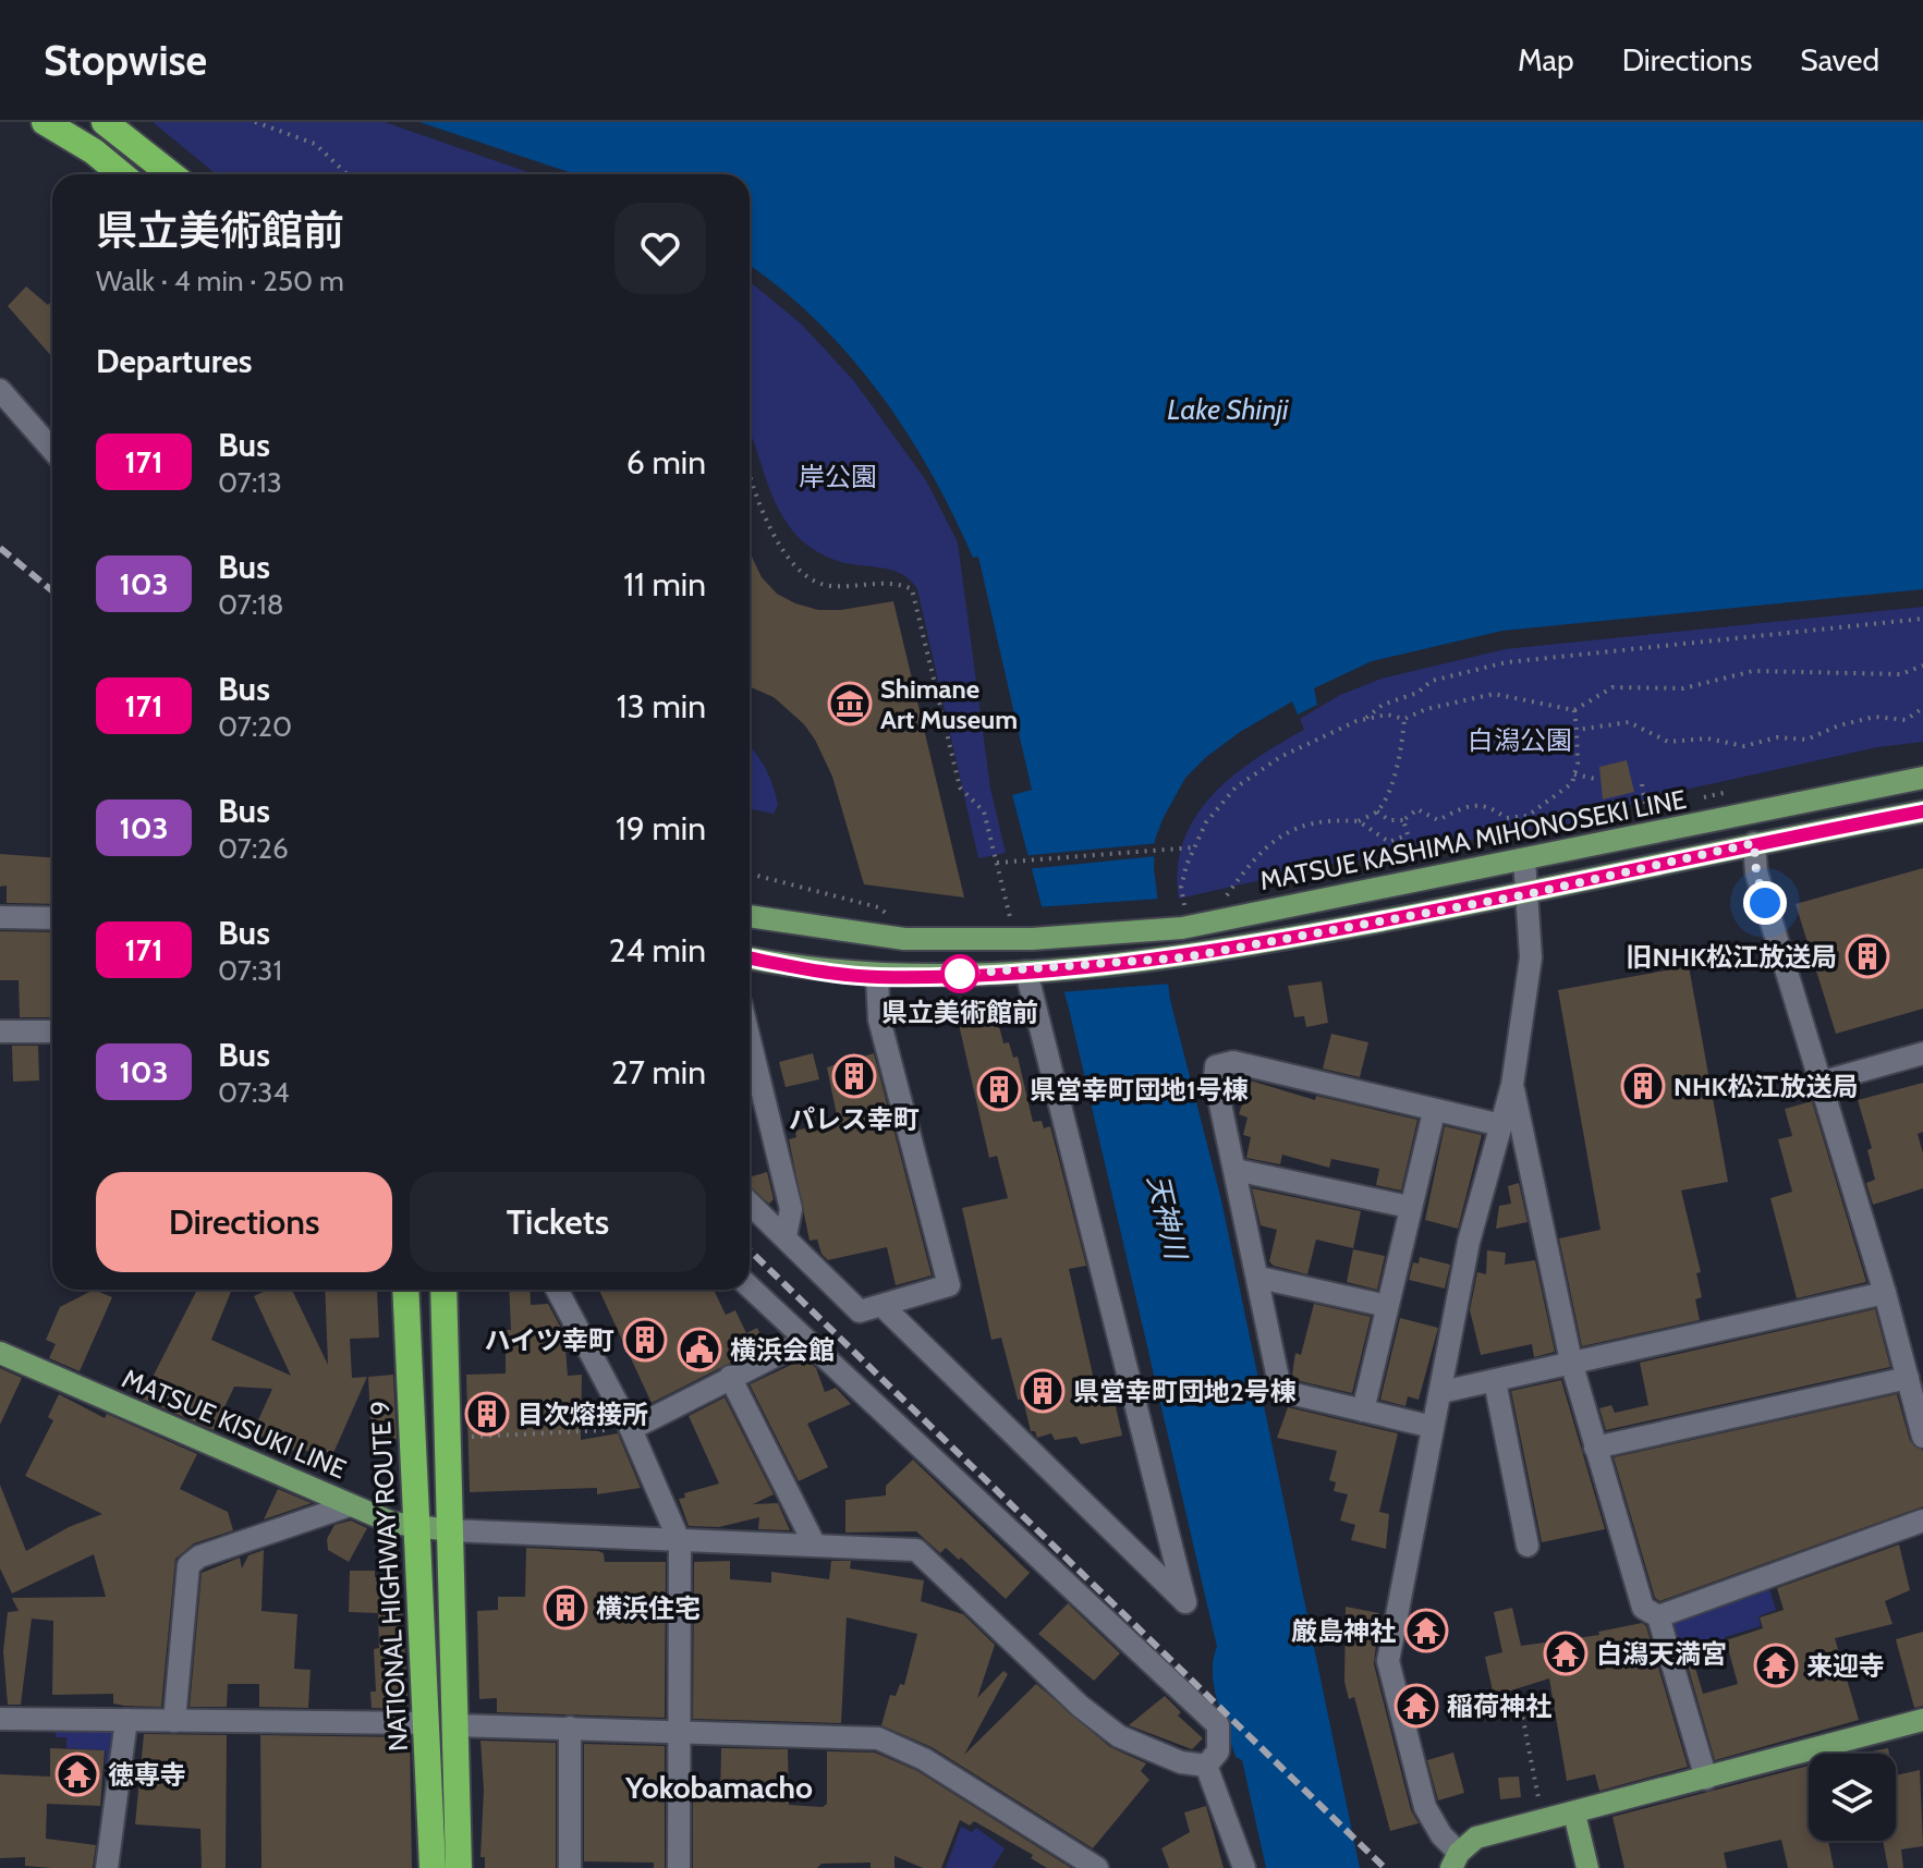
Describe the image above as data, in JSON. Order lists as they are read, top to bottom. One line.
{"streets":{"highway":["NATIONAL HIGHWAY ROUTE 9"],"main road":["MATSUE KASHIMA MIHONOSEKI LINE","MATSUE KISUKI LINE"]},"crossings":[["MATSUE KISUKI LINE","NATIONAL HIGHWAY ROUTE 9"]],"districts":["Yokobamacho"],"water":["Lake Shinji","天神川"],"parks":["岸公園","白潟公園"],"places":{"museum":["Shimane Art Museum"],"building":["旧NHK松江放送局","パレス幸町","NHK松江放送局","県営幸町団地1号棟","ハイツ幸町","県営幸町団地2号棟","目次熔接所","横浜住宅"],"other":["県立美術館前"],"public building":["横浜会館"],"temple":["厳島神社","白潟天満宮","来迎寺","稲荷神社","徳専寺"]},"lines":["bus line 171"],"page":{"header":"Stopwise","nav":["Map","Directions","Saved"],"heading":[["県立美術館前","Walk · 4 min · 250 m"],"Departures"],"list":[{"mark":"171","name":"Bus","note":"07:13","value":"6 min"},{"mark":"103","name":"Bus","note":"07:18","value":"11 min"},{"mark":"171","name":"Bus","note":"07:20","value":"13 min"},{"mark":"103","name":"Bus","note":"07:26","value":"19 min"},{"mark":"171","name":"Bus","note":"07:31","value":"24 min"},{"mark":"103","name":"Bus","note":"07:34","value":"27 min"}],"buttons":["Directions","Tickets"]}}
